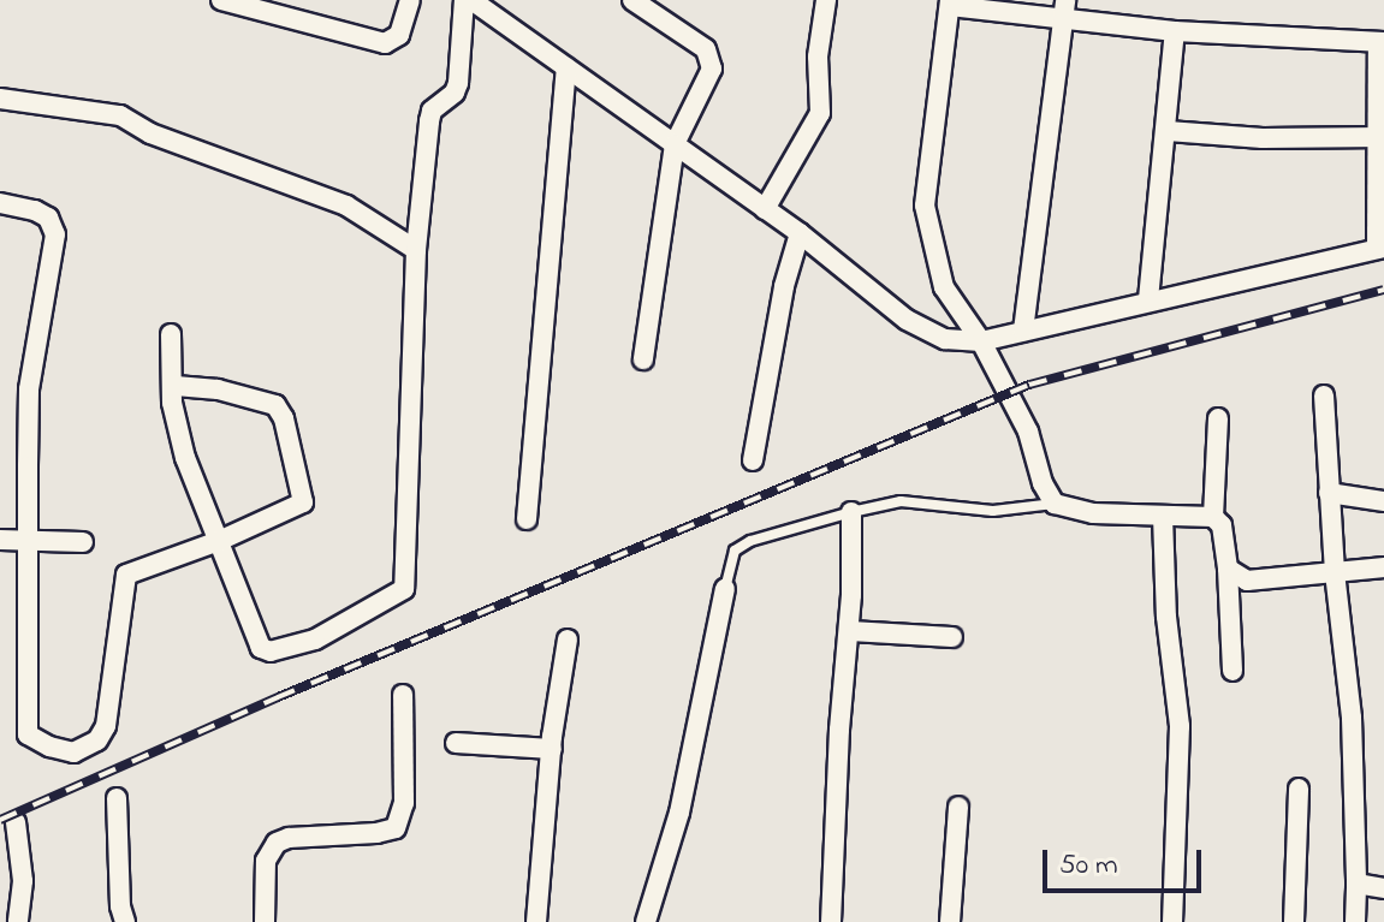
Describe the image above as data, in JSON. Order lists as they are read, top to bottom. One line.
{"scale_bar":"50 m"}
